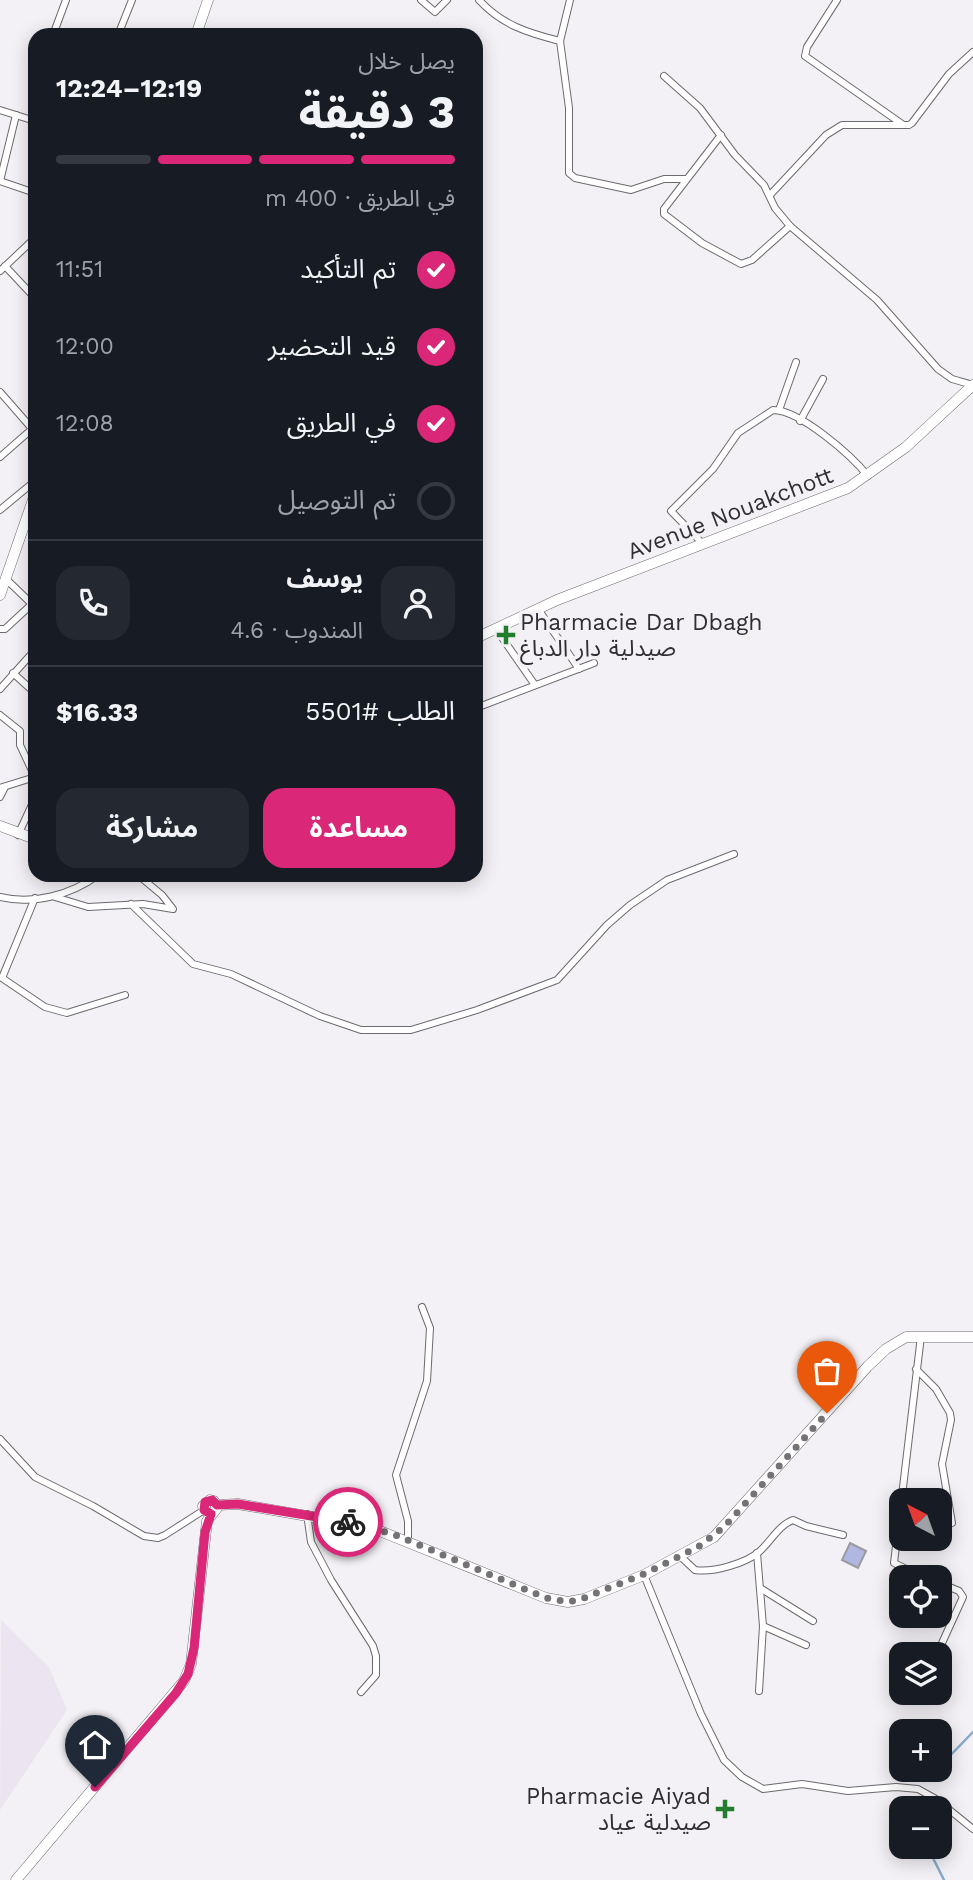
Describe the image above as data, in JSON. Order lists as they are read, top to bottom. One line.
{"streets":{"street":["Avenue Nouakchott"]},"places":{"health":["Pharmacie Dar Dbagh صيدلية دار الدباغ","Pharmacie Aiyad صيدلية عياد"]},"north":"top left","page":{"heading":["3 دقيقة","يصل خلال","12:19–12:24"],"panel":["يوسف","المندوب · 4.6","الطلب #5501","$16.33"],"bar":"في الطريق · 400 m","list":[["تم التأكيد","11:51"],["قيد التحضير","12:00"],["في الطريق","12:08"],"تم التوصيل"],"buttons":["مساعدة","مشاركة"],"map_buttons":["+","−"]}}
